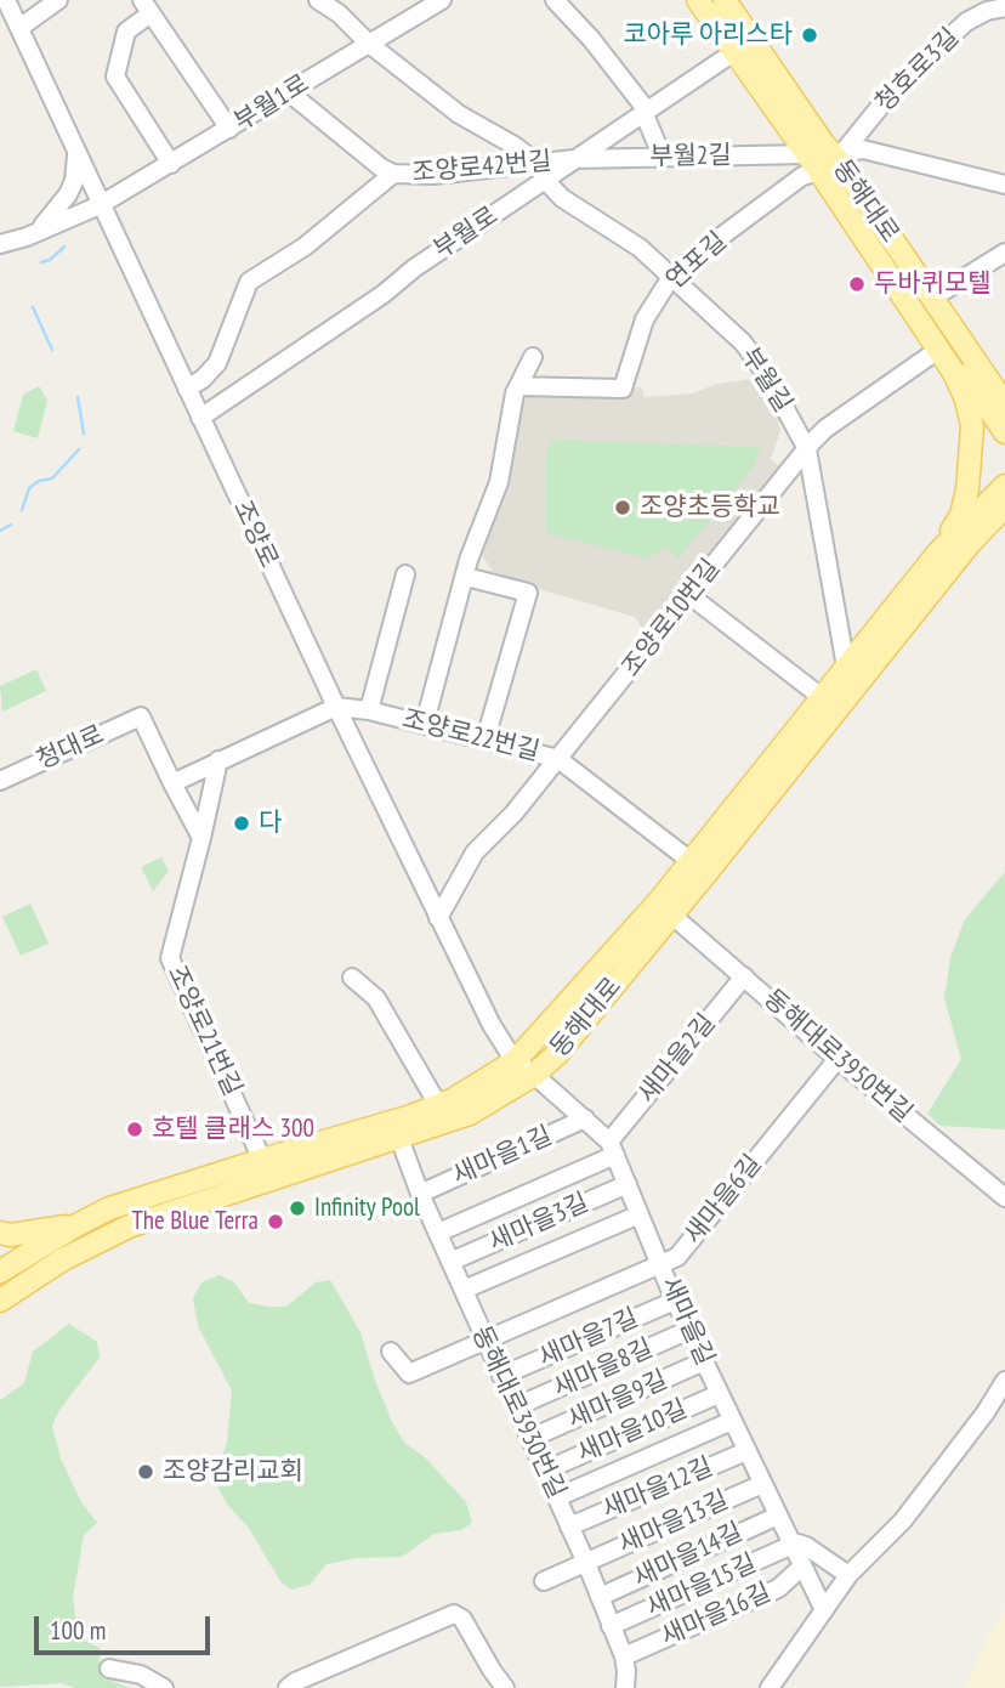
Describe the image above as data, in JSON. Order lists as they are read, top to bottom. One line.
{"streets":{"main road":["동해대로"],"street":["청호로3길","부월1로","부월2길","조양로42번길","부월로","연포길","부월길","조양로","조양로10번길","조양로22번길","청대로","조양로21번길","동해대로3950번길","새마을2길","새마을1길","새마을6길","새마을3길","새마을길","새마을7길","새마을8길","새마을9길","동해대로3930번길","새마을10길","새마을12길","새마을13길","새마을14길","새마을15길","새마을16길"]},"crossings":[["청호로3길","부월2길"],["청호로3길","동해대로"],["청호로3길","연포길"],["부월1로","부월길"],["부월1로","조양로"],["부월2길","조양로42번길"],["부월2길","동해대로"],["부월2길","연포길"],["조양로42번길","부월로"],["조양로42번길","부월길"],["조양로42번길","조양로"],["동해대로","연포길"],["동해대로","부월길"],["동해대로","조양로"],["동해대로","조양로10번길"],["동해대로","조양로22번길"],["동해대로","조양로21번길"],["동해대로","동해대로3950번길"],["동해대로","새마을길"],["동해대로","동해대로3930번길"],["부월로","부월길"],["부월로","조양로"],["연포길","부월길"],["부월길","조양로10번길"],["조양로","조양로10번길"],["조양로","조양로22번길"],["조양로","새마을길"],["조양로10번길","조양로22번길"],["동해대로3950번길","새마을2길"],["동해대로3950번길","새마을6길"],["새마을2길","새마을길"],["새마을2길","동해대로3930번길"],["새마을1길","새마을길"],["새마을1길","동해대로3930번길"],["새마을6길","새마을길"],["새마을6길","동해대로3930번길"],["새마을3길","새마을길"],["새마을3길","동해대로3930번길"],["새마을길","새마을7길"],["새마을길","새마을8길"],["새마을길","새마을9길"],["새마을길","새마을10길"],["새마을길","새마을12길"],["새마을길","새마을13길"],["새마을길","새마을14길"],["새마을길","새마을15길"],["새마을길","새마을16길"],["새마을7길","동해대로3930번길"],["새마을8길","동해대로3930번길"],["새마을9길","동해대로3930번길"],["동해대로3930번길","새마을10길"],["동해대로3930번길","새마을12길"],["동해대로3930번길","새마을13길"],["동해대로3930번길","새마을14길"],["동해대로3930번길","새마을15길"],["동해대로3930번길","새마을16길"]],"places":["코아루 아리스타","두바퀴모텔","조양초등학교","다","호텔 클래스 300","Infinity Pool","The Blue Terra","조양감리교회"],"scale_bar":"100 m"}
